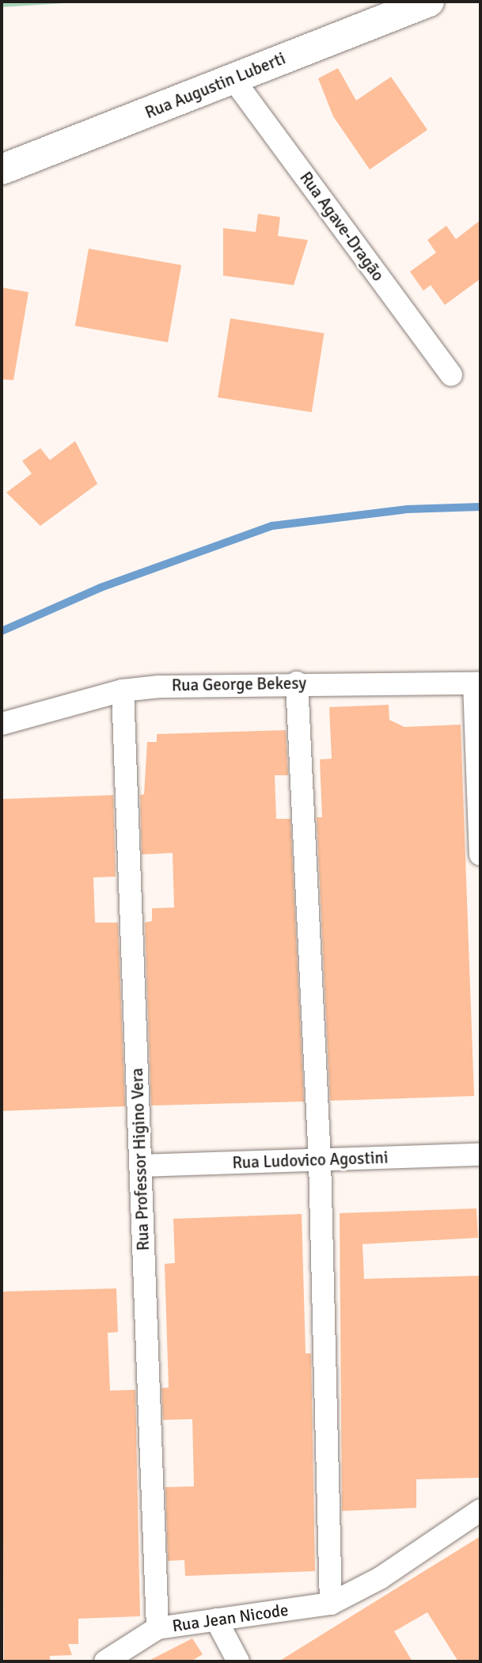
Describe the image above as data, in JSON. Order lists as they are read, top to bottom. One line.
{"streets":{"street":["Rua Augustin Luberti","Rua Agave-Dragão","Rua George Bekesy","Rua Professor Higino Vera","Rua Ludovico Agostini","Rua Jean Nicode"]},"crossings":[["Rua Augustin Luberti","Rua Agave-Dragão"],["Rua George Bekesy","Rua Professor Higino Vera"],["Rua Professor Higino Vera","Rua Ludovico Agostini"],["Rua Professor Higino Vera","Rua Jean Nicode"]]}
